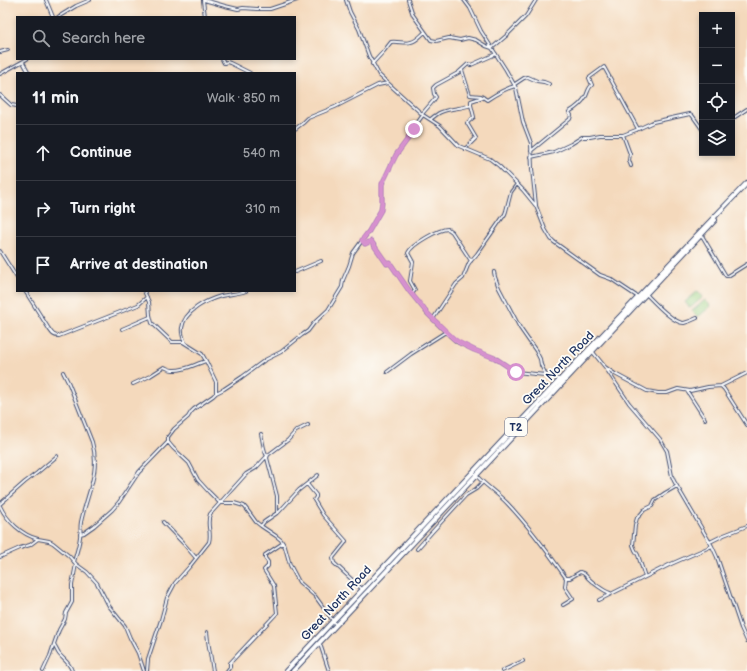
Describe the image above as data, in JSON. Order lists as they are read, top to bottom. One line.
{"streets":{"highway":["Great North Road","T2"]},"page":{"map_buttons":["+","−"],"search":"Search here","heading":["11 min","Walk · 850 m"],"list":[["Continue","540 m"],["Turn right","310 m"],"Arrive at destination"]}}
